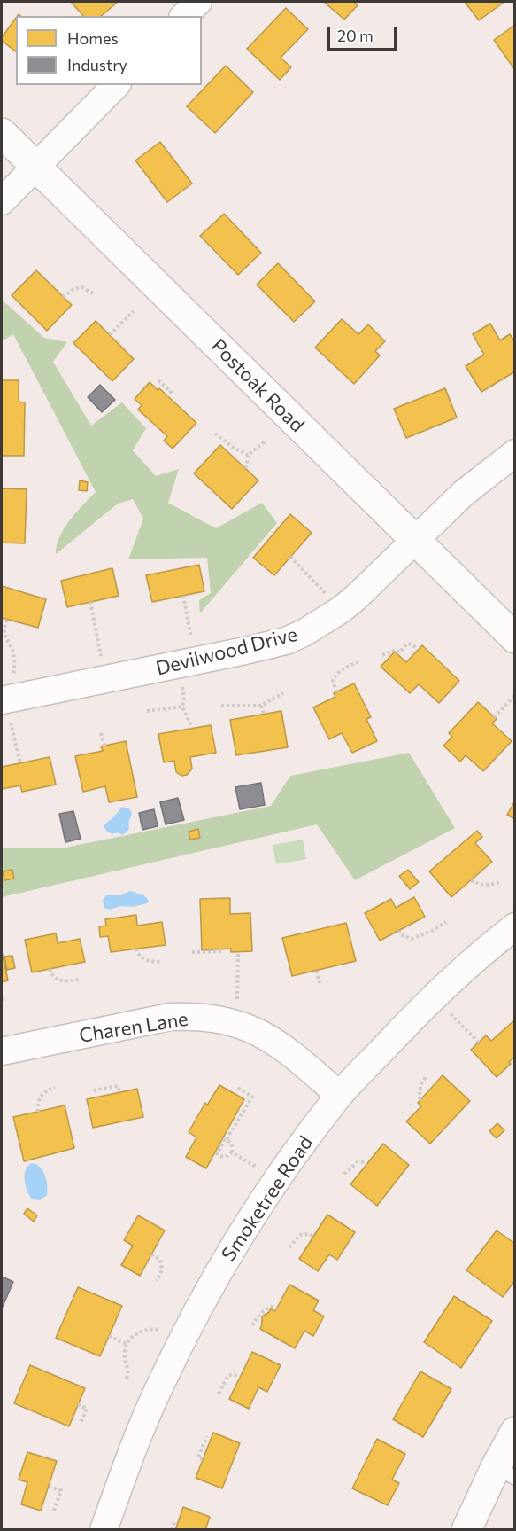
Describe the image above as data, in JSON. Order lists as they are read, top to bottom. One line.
{"streets":{"street":["Postoak Road","Devilwood Drive","Charen Lane","Smoketree Road"]},"crossings":[["Postoak Road","Devilwood Drive"],["Charen Lane","Smoketree Road"]],"legend":["Homes","Industry"],"scale_bar":"20 m"}
